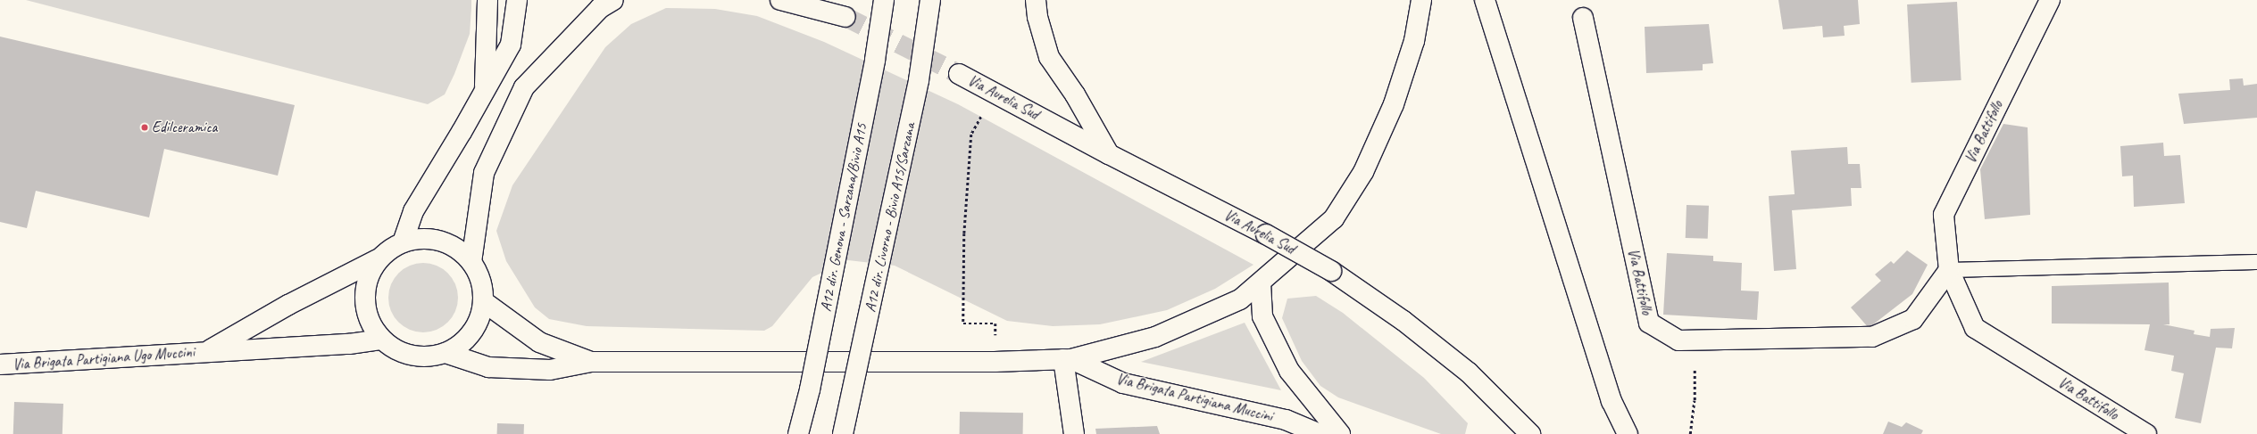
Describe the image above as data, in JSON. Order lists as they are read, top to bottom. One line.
{"streets":{"main road":["Via Aurelia Sud","Via Battifollo","A12 dir. Genova - Sarzana/Bivio A15","A12 dir. Livorno - Bivio A15/Sarzana","Via Brigata Partigiana Ugo Muccini","Via Brigata Partigiana Muccini"]},"places":["Edilceramica"]}
